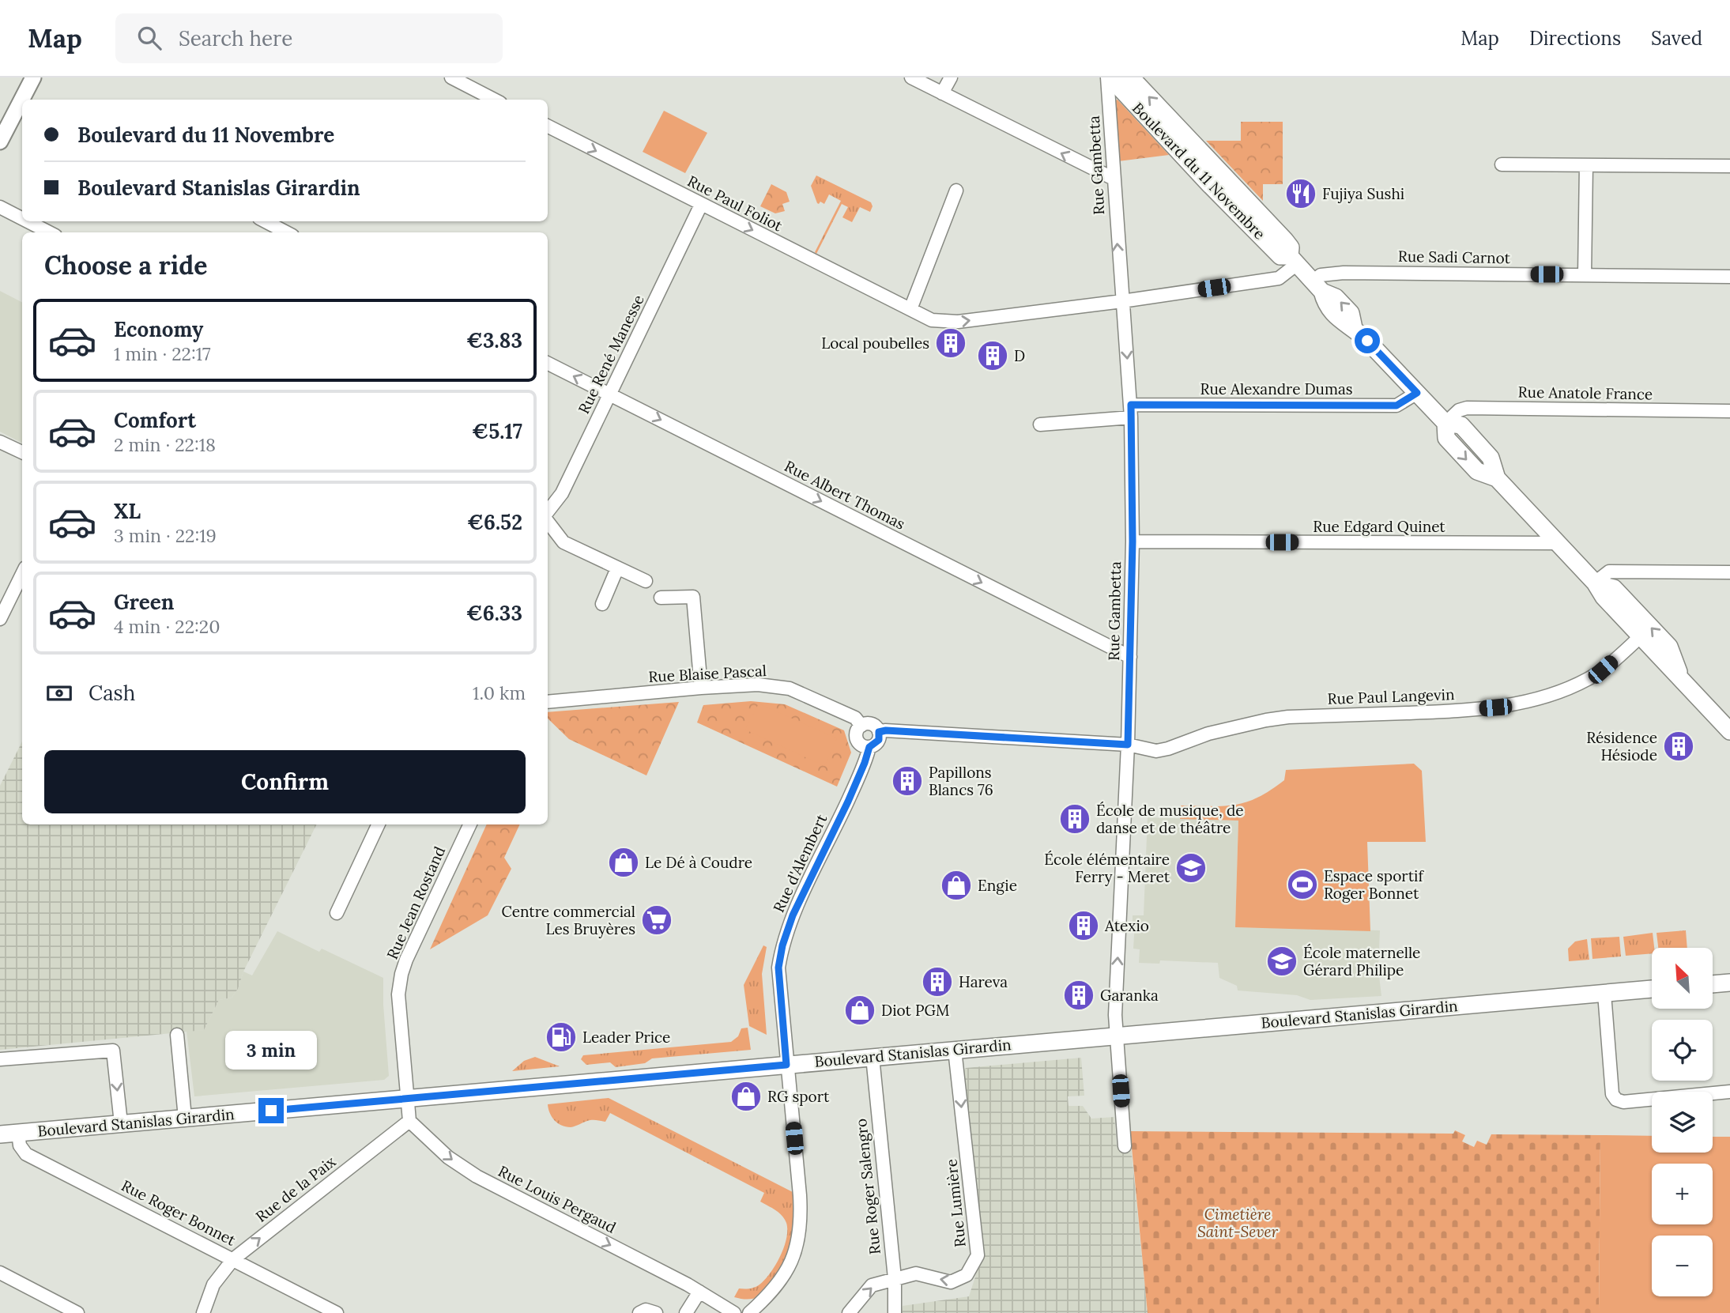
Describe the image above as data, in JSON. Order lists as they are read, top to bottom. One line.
{"streets":{"main road":["Boulevard du 11 Novembre","Boulevard Stanislas Girardin"],"street":["Rue Gambetta","Rue Paul Foliot","Rue Sadi Carnot","Rue René Manesse","Rue Alexandre Dumas","Rue Anatole France","Rue Albert Thomas","Rue Edgard Quinet","Rue Blaise Pascal","Rue Paul Langevin","Rue d'Alembert","Rue Jean Rostand","Rue Roger Salengro","Rue de la Paix","Rue Louis Pergaud","Rue Lumière","Rue Roger Bonnet"]},"crossings":[["Rue Gambetta","Rue Paul Foliot"],["Rue Gambetta","Rue Alexandre Dumas"],["Rue Gambetta","Rue Albert Thomas"],["Rue Gambetta","Rue Edgard Quinet"],["Rue Gambetta","Rue Paul Langevin"],["Rue Gambetta","Boulevard Stanislas Girardin"],["Boulevard du 11 Novembre","Rue Paul Foliot"],["Boulevard du 11 Novembre","Rue Sadi Carnot"],["Boulevard du 11 Novembre","Rue Alexandre Dumas"],["Boulevard du 11 Novembre","Rue Anatole France"],["Boulevard du 11 Novembre","Rue Edgard Quinet"],["Boulevard du 11 Novembre","Rue Paul Langevin"],["Rue Paul Foliot","Rue René Manesse"],["Rue René Manesse","Rue Albert Thomas"],["Rue Blaise Pascal","Rue d'Alembert"],["Rue d'Alembert","Boulevard Stanislas Girardin"],["Rue Jean Rostand","Boulevard Stanislas Girardin"],["Boulevard Stanislas Girardin","Rue Roger Salengro"],["Boulevard Stanislas Girardin","Rue Lumière"],["Boulevard Stanislas Girardin","Rue Roger Bonnet"],["Rue Roger Salengro","Rue Lumière"],["Rue de la Paix","Rue Louis Pergaud"],["Rue de la Paix","Rue Roger Bonnet"]],"one_way":["Rue Paul Foliot","Rue de la Paix","Rue Louis Pergaud"],"parks":["Cimetière Saint-Sever"],"places":{"restaurant":["Fujiya Sushi"],"building":["Local poubelles","D","Résidence Hésiode","Papillons Blancs 76","École de musique, de danse et de théâtre","Atexio","Hareva","Garanka"],"shop":["Le Dé à Coudre","Engie","Diot PGM","RG sport"],"school or university":["École élémentaire Ferry - Meret","École maternelle Gérard Philipe"],"sports":["Espace sportif Roger Bonnet"],"supermarket":["Centre commercial Les Bruyères"],"fuel station":["Leader Price"]},"north":"top left","page":{"header":"Map","search":"Search here","nav":["Map","Directions","Saved"],"banner":["Boulevard du 11 Novembre","Boulevard Stanislas Girardin"],"heading":"Choose a ride","list":[{"name":"Economy","note":"1 min · 22:17","value":"€3.83"},{"name":"Comfort","note":"2 min · 22:18","value":"€5.17"},{"name":"XL","note":"3 min · 22:19","value":"€6.52"},{"name":"Green","note":"4 min · 22:20","value":"€6.33"}],"pay":["Cash","1.0 km"],"buttons":"Confirm","map_buttons":["+","−"],"bubble":"3 min"}}
